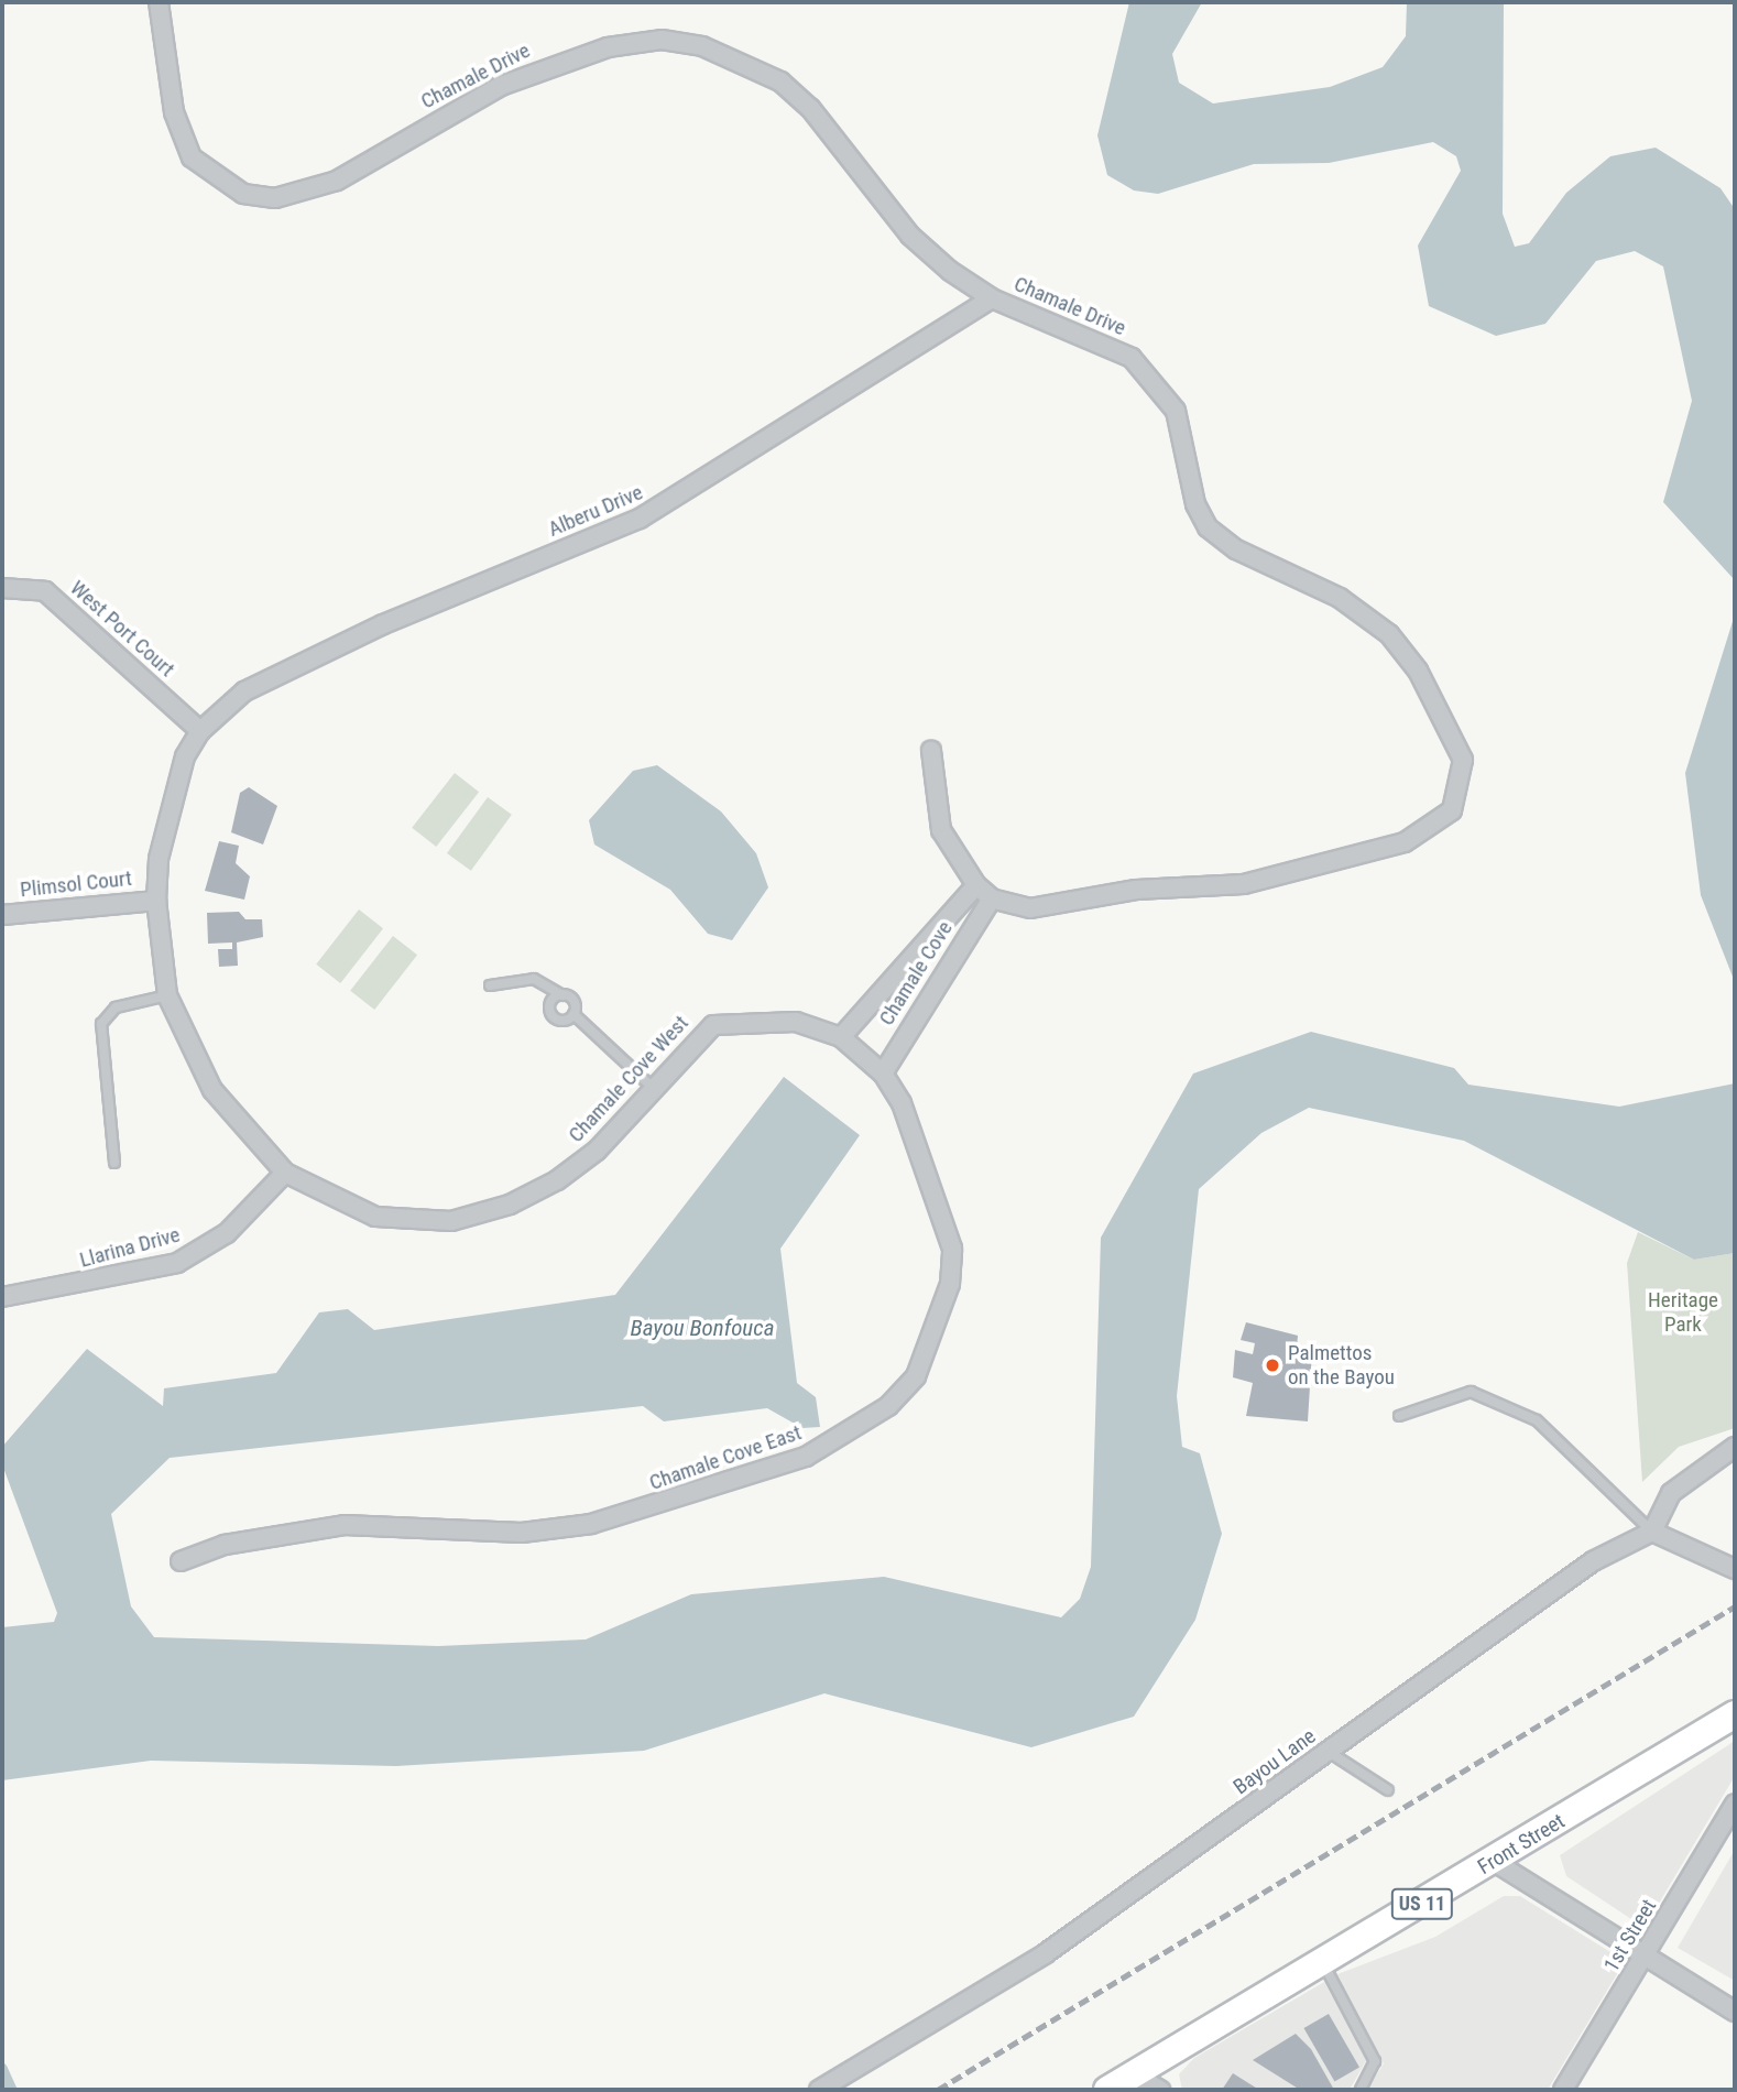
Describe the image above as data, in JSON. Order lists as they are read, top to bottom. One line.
{"streets":{"main road":["Front Street","US 11"],"street":["Chamale Drive","Alberu Drive","West Port Court","Plimsol Court","Chamale Cove","Chamale Cove West","Llarina Drive","Chamale Cove East","Bayou Lane","1st Street"]},"crossings":[["Chamale Drive","Alberu Drive"],["Chamale Drive","Chamale Cove"],["Alberu Drive","West Port Court"],["Alberu Drive","Chamale Cove West"],["West Port Court","Chamale Cove West"],["Plimsol Court","Chamale Cove West"],["Chamale Cove","Chamale Cove West"],["Chamale Cove","Chamale Cove East"],["Chamale Cove West","Llarina Drive"],["Chamale Cove West","Chamale Cove East"]],"water":["Bayou Bonfouca"],"parks":["Heritage Park"],"places":["Palmettos on the Bayou"]}
